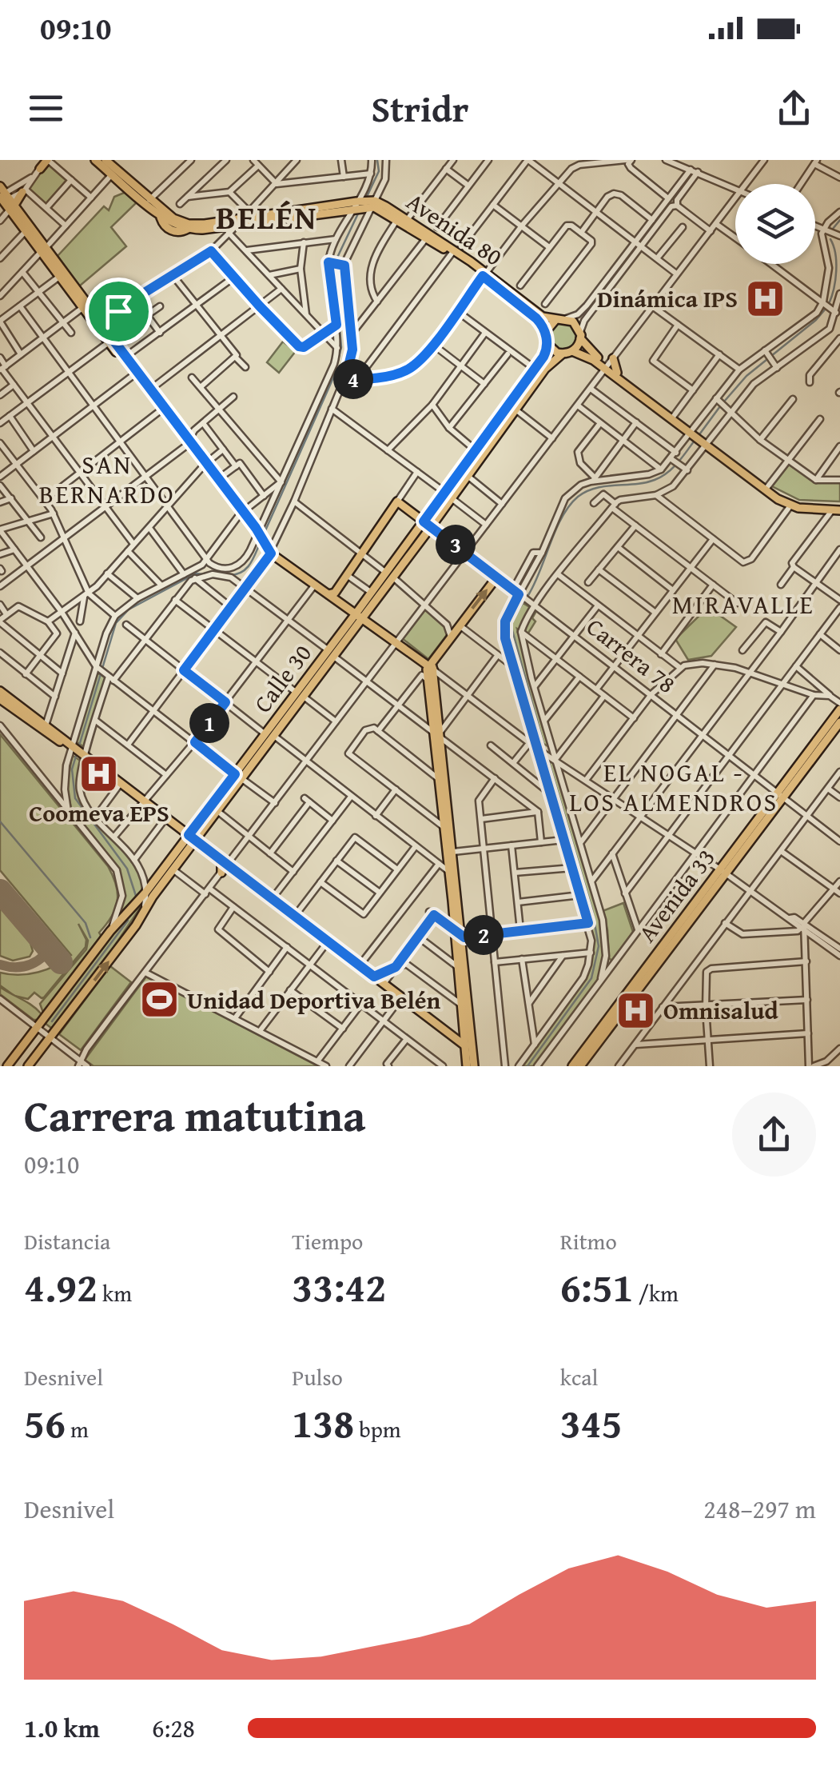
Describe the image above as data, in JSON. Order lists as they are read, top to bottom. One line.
{"streets":{"main road":["Avenida 80","Carrera 78","Calle 30","Avenida 33"]},"crossings":[["Avenida 80","Calle 30"],["Carrera 78","Calle 30"],["Carrera 78","Avenida 33"]],"districts":["BELÉN","SAN BERNARDO","MIRAVALLE","EL NOGAL - LOS ALMENDROS"],"places":{"hospital":["Dinámica IPS","Coomeva EPS","Omnisalud"],"sports":["Unidad Deportiva Belén"]},"page":{"status":"09:10","header":"Stridr","pins":["4","3","1","2"],"heading":["Carrera matutina","09:10"],"stats":[["Distancia","4.92 km"],["Tiempo","33:42"],["Ritmo","6:51 /km"],["Desnivel","56 m"],["Pulso","138 bpm"],["kcal","345"]],"chart":["Desnivel","248–297 m"],"list":[{"name":"1.0 km","note":"6:28"}]}}
